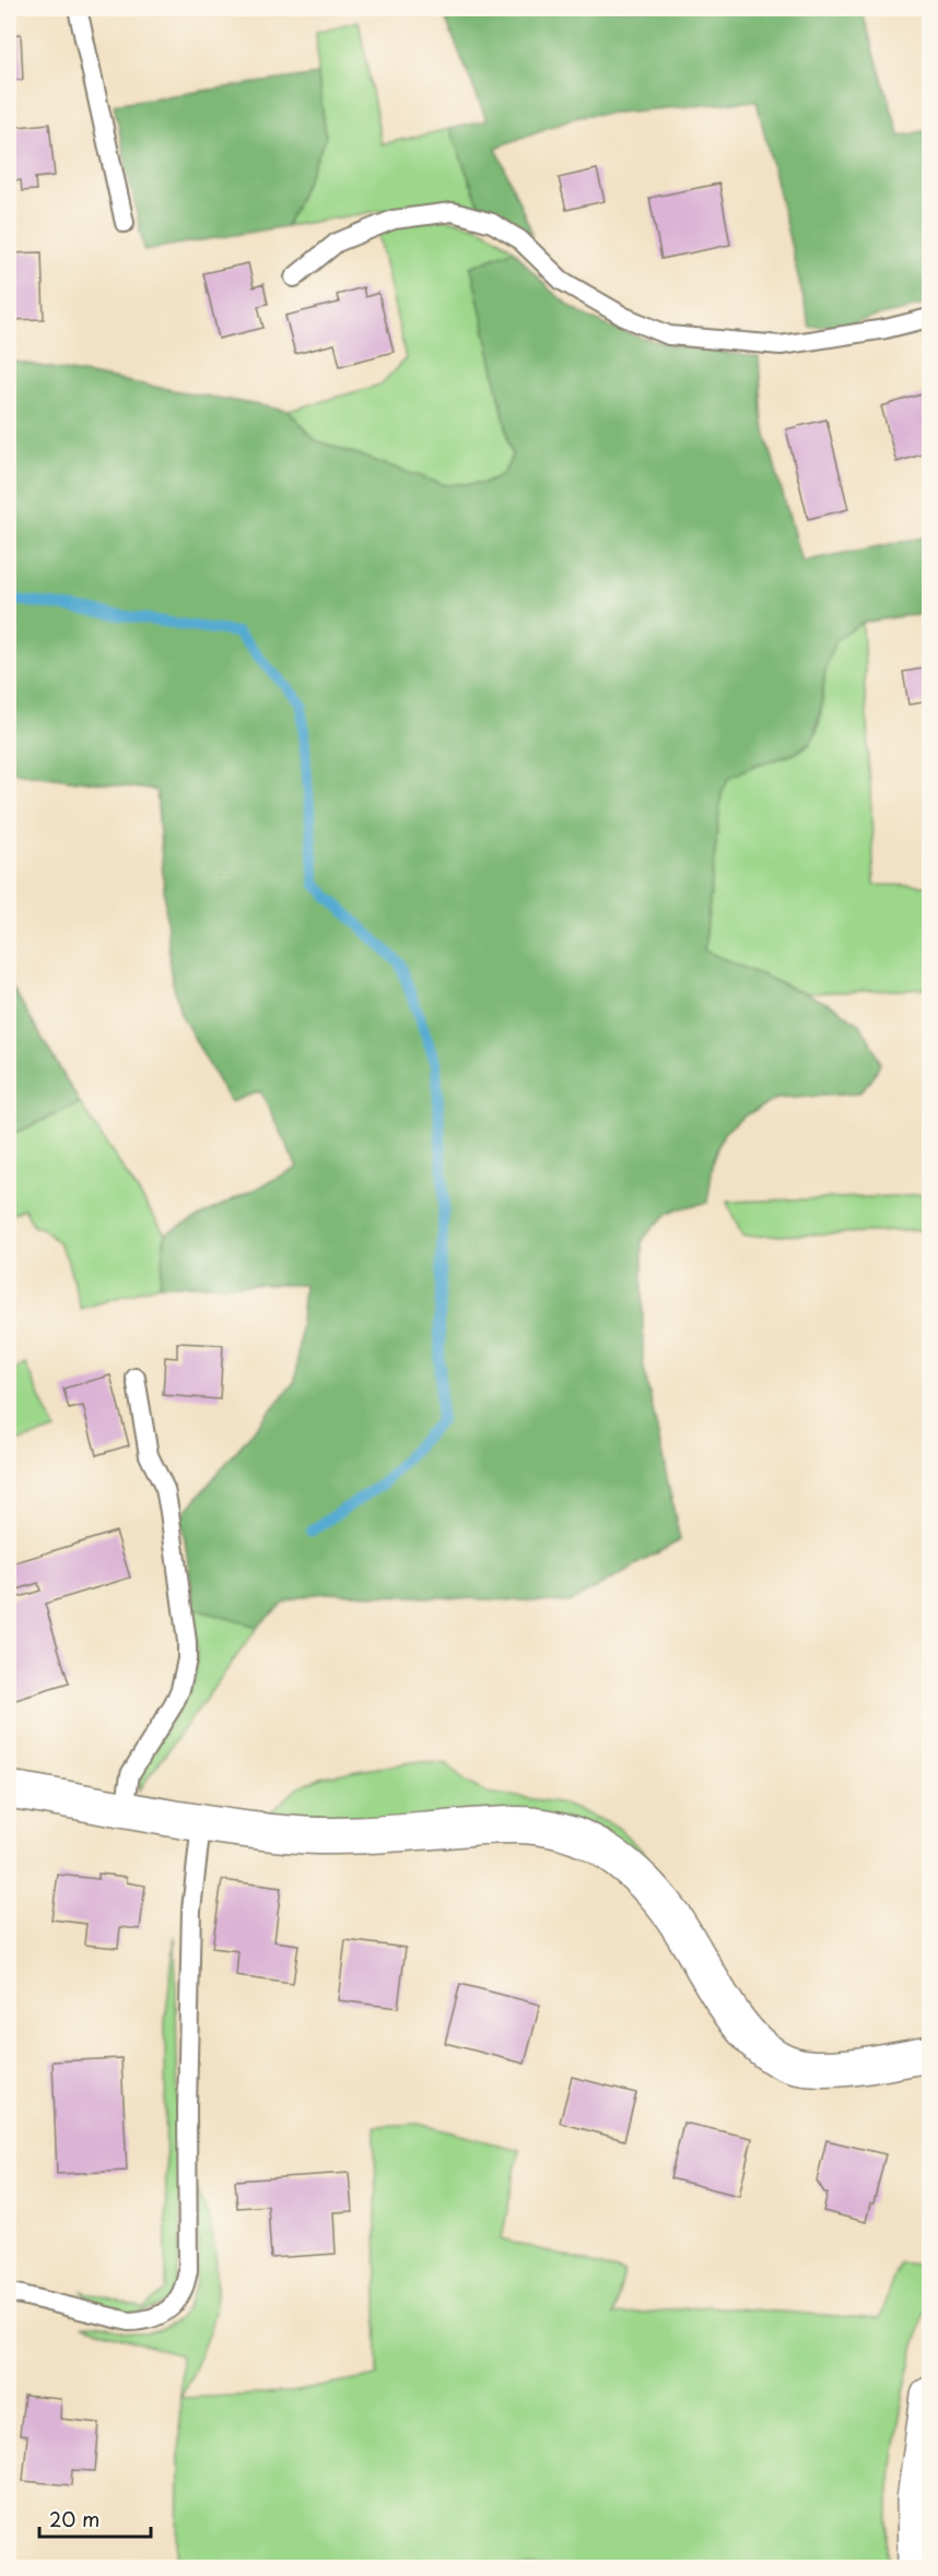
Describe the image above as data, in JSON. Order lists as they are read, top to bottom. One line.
{"scale_bar":"20 m"}
